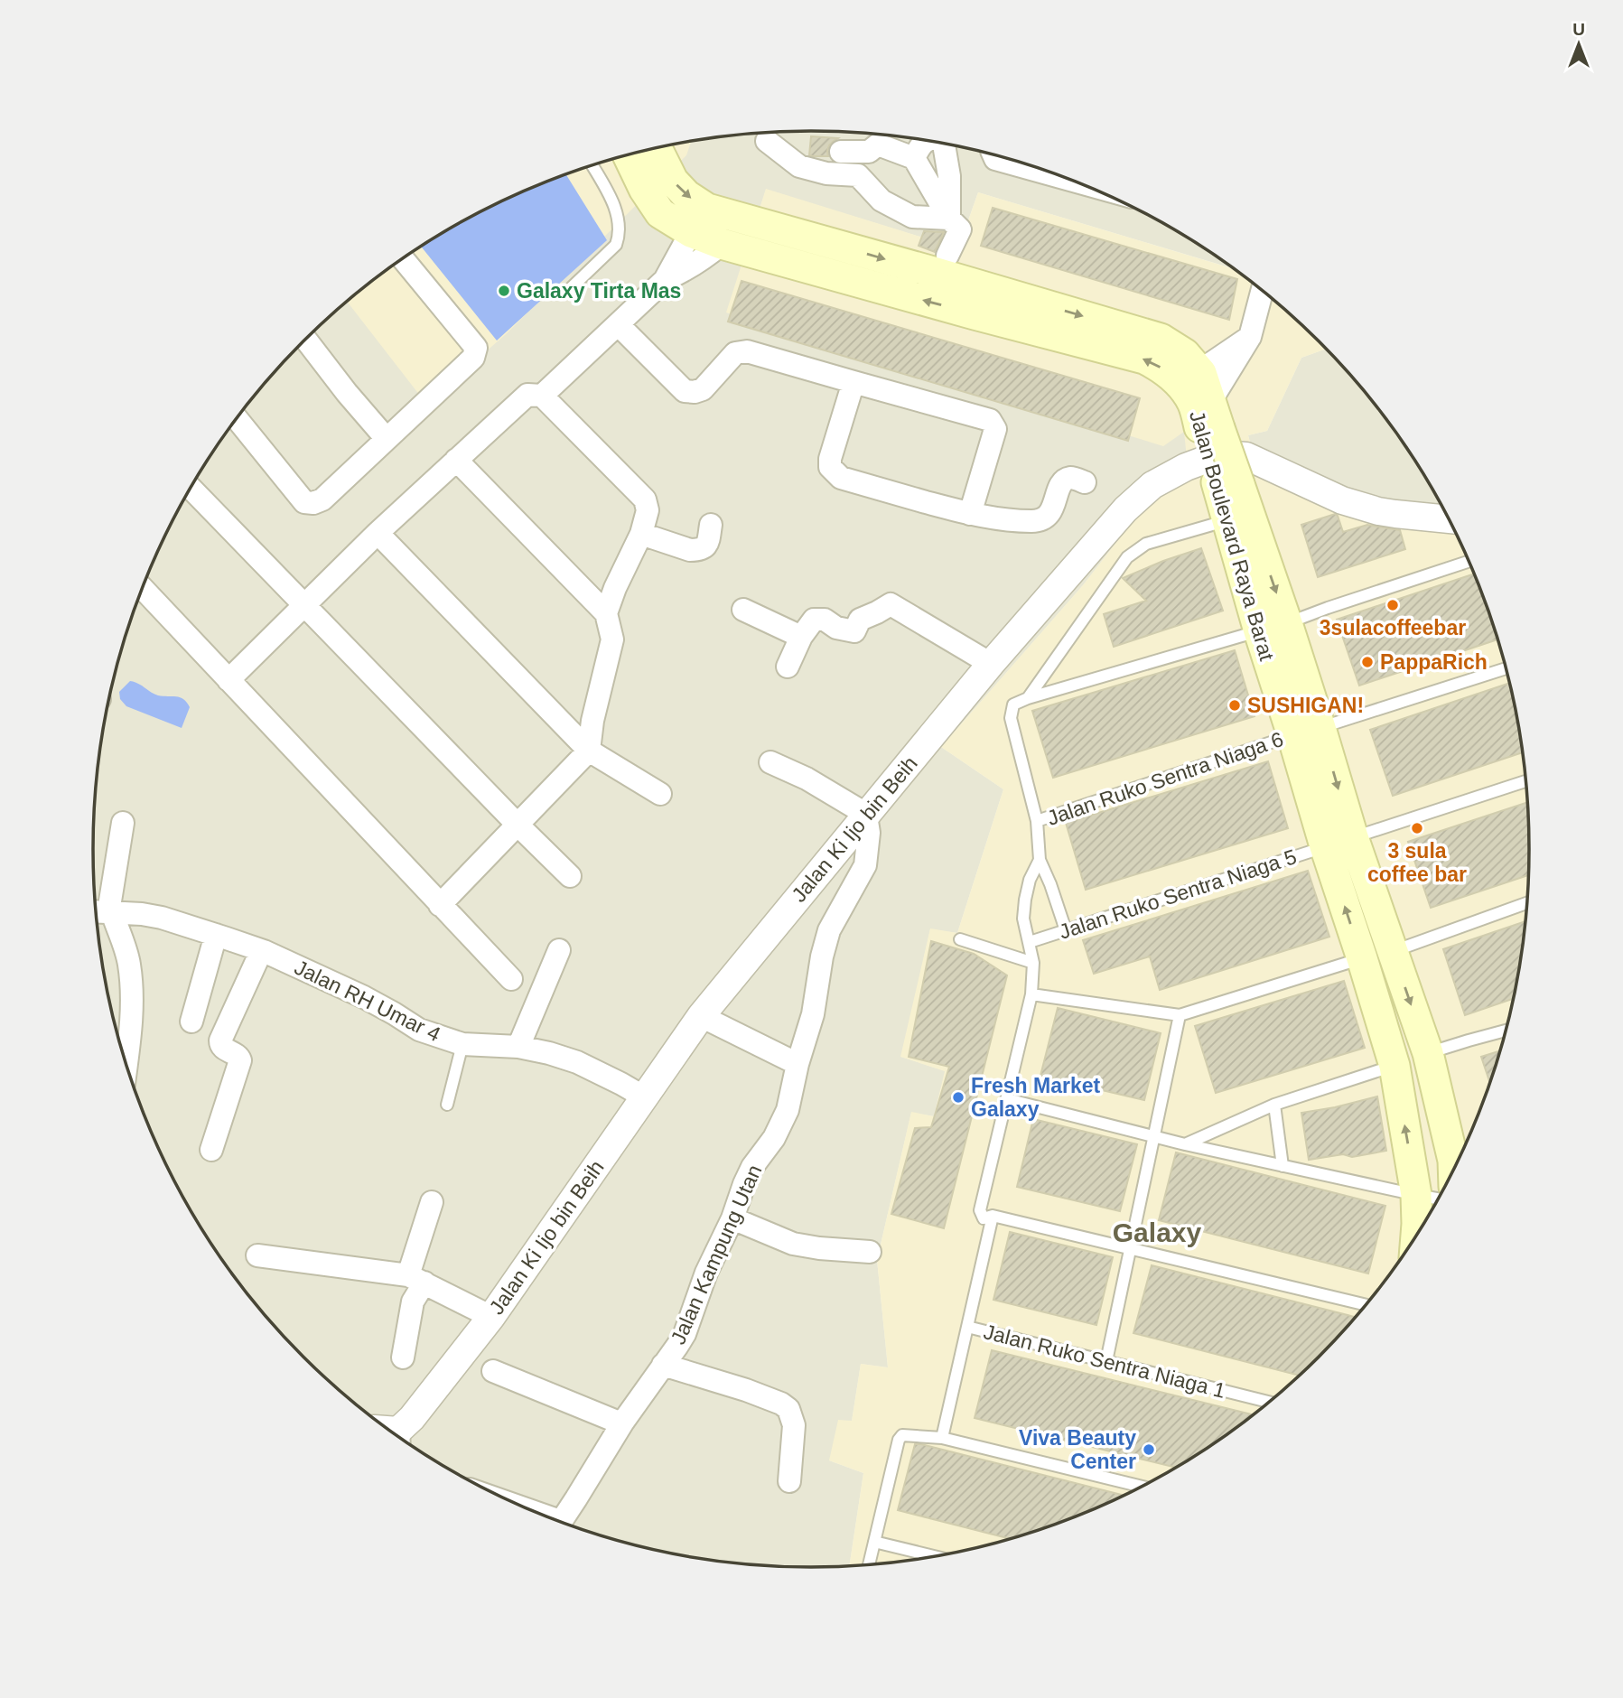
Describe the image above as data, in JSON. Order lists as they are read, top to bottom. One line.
{"streets":{"main road":["Jalan Boulevard Raya Barat"],"street":["Jalan Ki Ijo bin Beih","Jalan RH Umar 4","Jalan Kampung Utan"],"lane":["Jalan Ruko Sentra Niaga 6","Jalan Ruko Sentra Niaga 5","Jalan Ruko Sentra Niaga 1"]},"crossings":[["Jalan Boulevard Raya Barat","Jalan Ruko Sentra Niaga 6"],["Jalan Boulevard Raya Barat","Jalan Ruko Sentra Niaga 5"],["Jalan Ki Ijo bin Beih","Jalan RH Umar 4"],["Jalan Ki Ijo bin Beih","Jalan Kampung Utan"]],"districts":["Galaxy"],"places":["Galaxy Tirta Mas","3sulacoffeebar","PappaRich","SUSHIGAN!","3 sula coffee bar","Fresh Market Galaxy","Viva Beauty Center"],"north":"top"}
